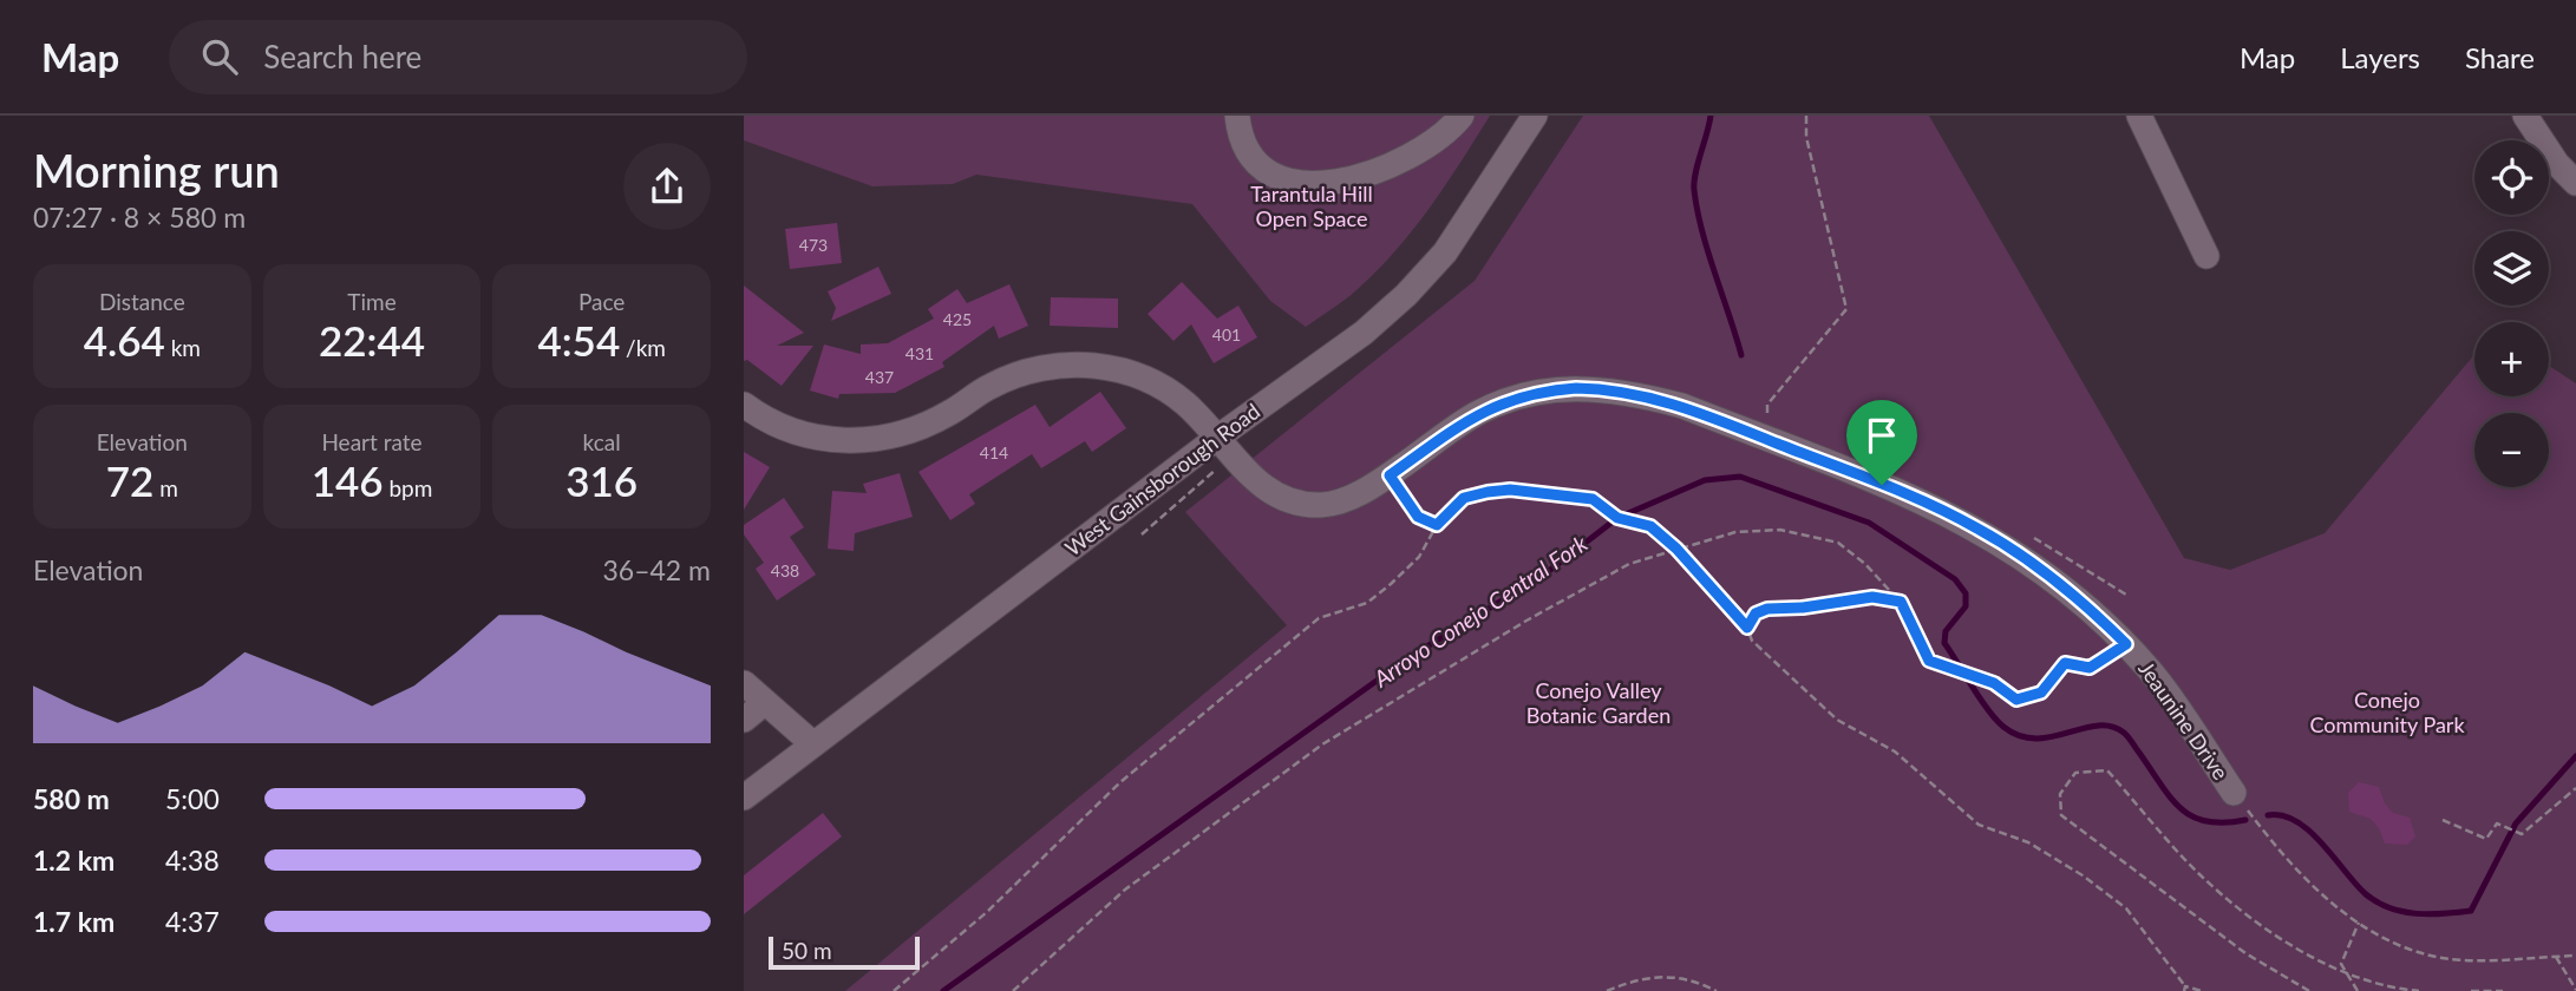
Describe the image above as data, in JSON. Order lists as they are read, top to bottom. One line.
{"streets":{"street":["West Gainsborough Road","Jeaunine Drive"]},"crossings":[["West Gainsborough Road","Jeaunine Drive"]],"water":["Arroyo Conejo Central Fork"],"parks":["Tarantula Hill Open Space","Conejo Valley Botanic Garden","Conejo Community Park"],"house_numbers":["473","425","401","431","437","414","438"],"scale_bar":"50 m","page":{"header":"Map","search":"Search here","nav":["Map","Layers","Share"],"heading":["Morning run","07:27 · 8 × 580 m"],"map_buttons":["+","−"],"stats":[["Distance","4.64 km"],["Time","22:44"],["Pace","4:54 /km"],["Elevation","72 m"],["Heart rate","146 bpm"],["kcal","316"]],"chart":["Elevation","36–42 m"],"list":[{"name":"580 m","note":"5:00"},{"name":"1.2 km","note":"4:38"},{"name":"1.7 km","note":"4:37"}],"scale":"50 m"}}
